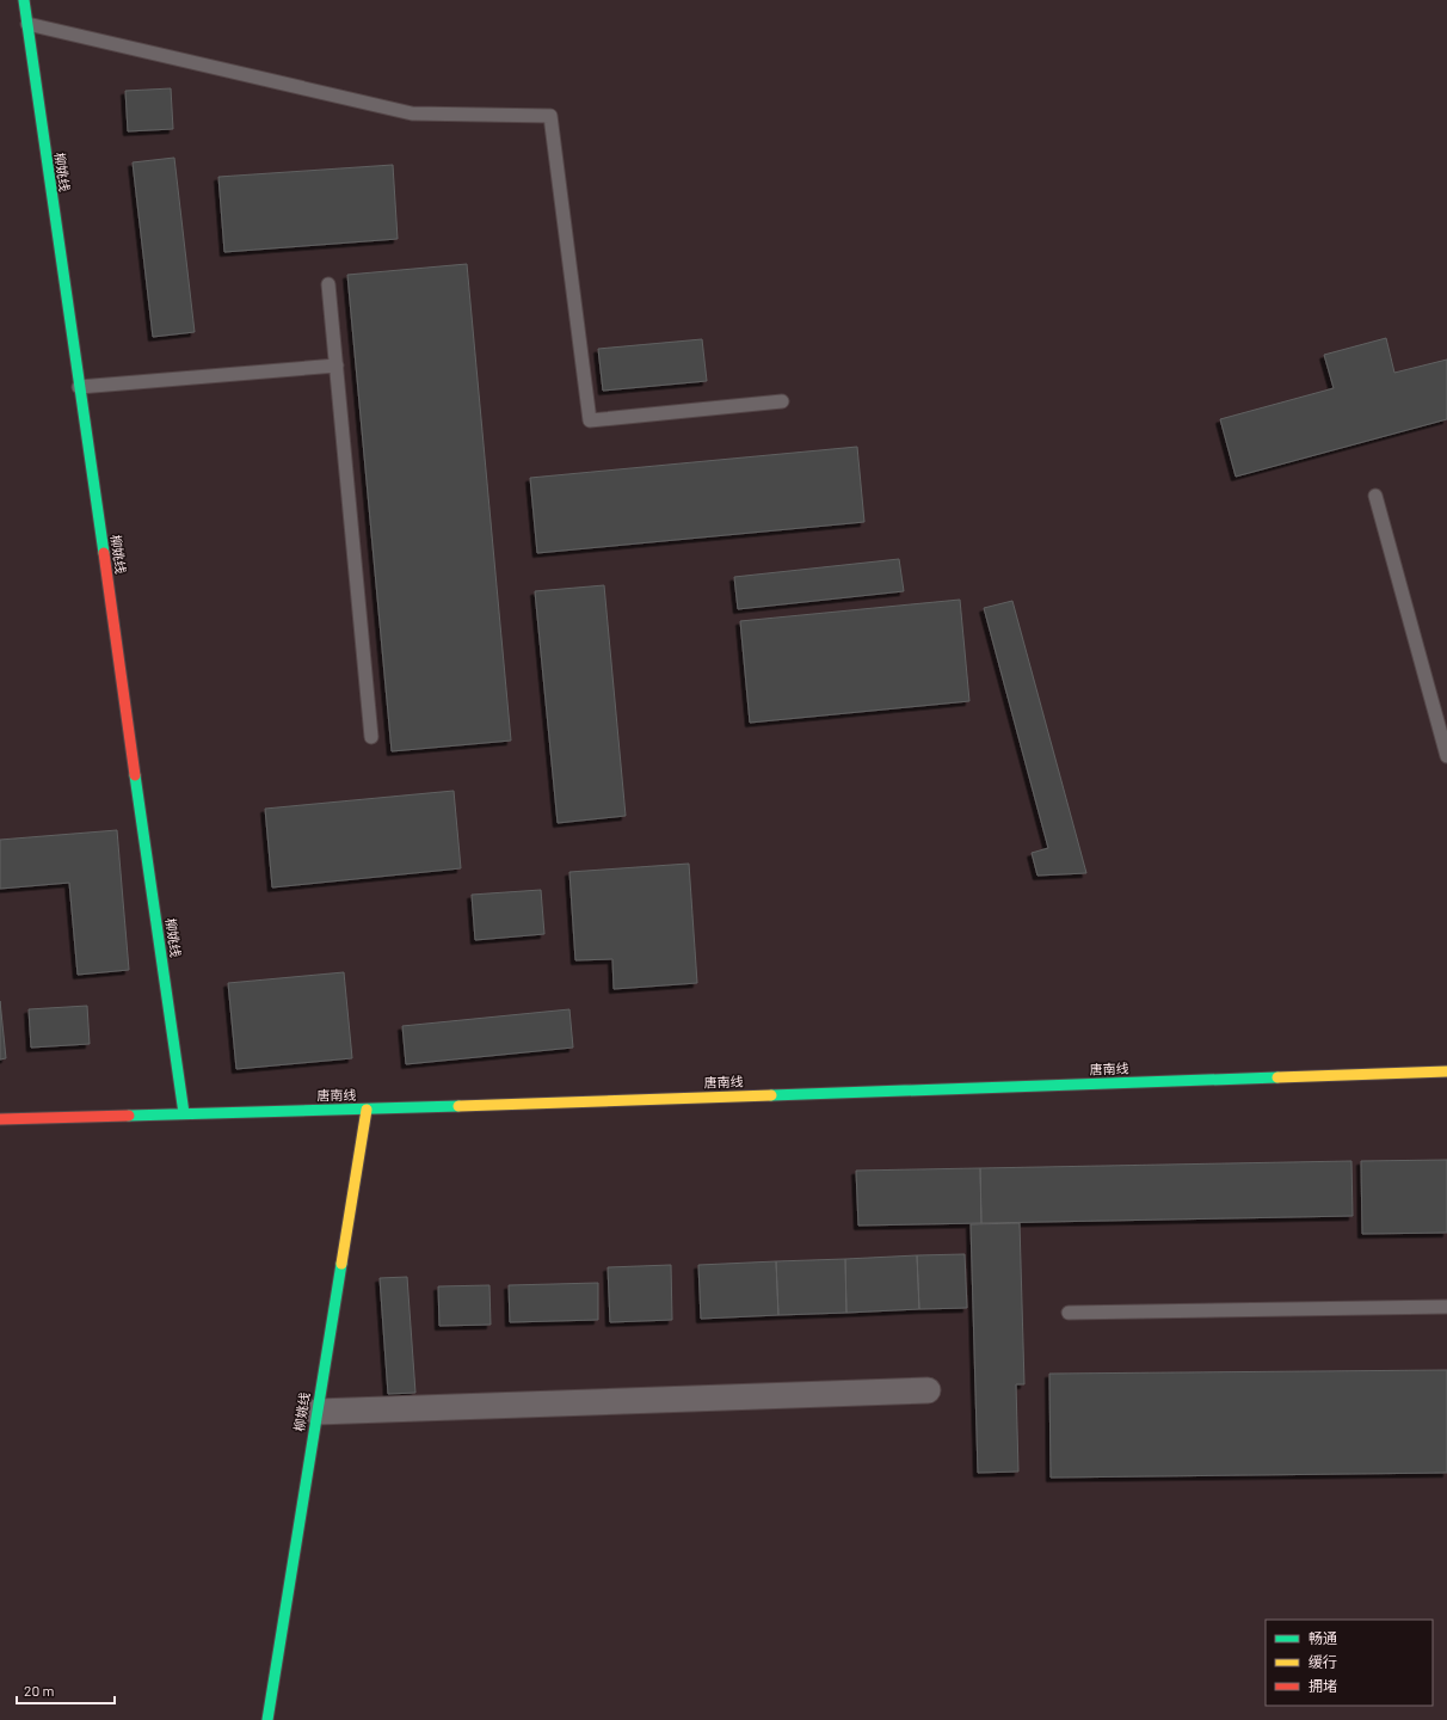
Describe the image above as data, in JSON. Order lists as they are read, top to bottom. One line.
{"streets":{"street":["柳姚线","唐南线"]},"crossings":[["柳姚线","唐南线"]],"legend":["畅通","缓行","拥堵"],"scale_bar":"20 m"}
